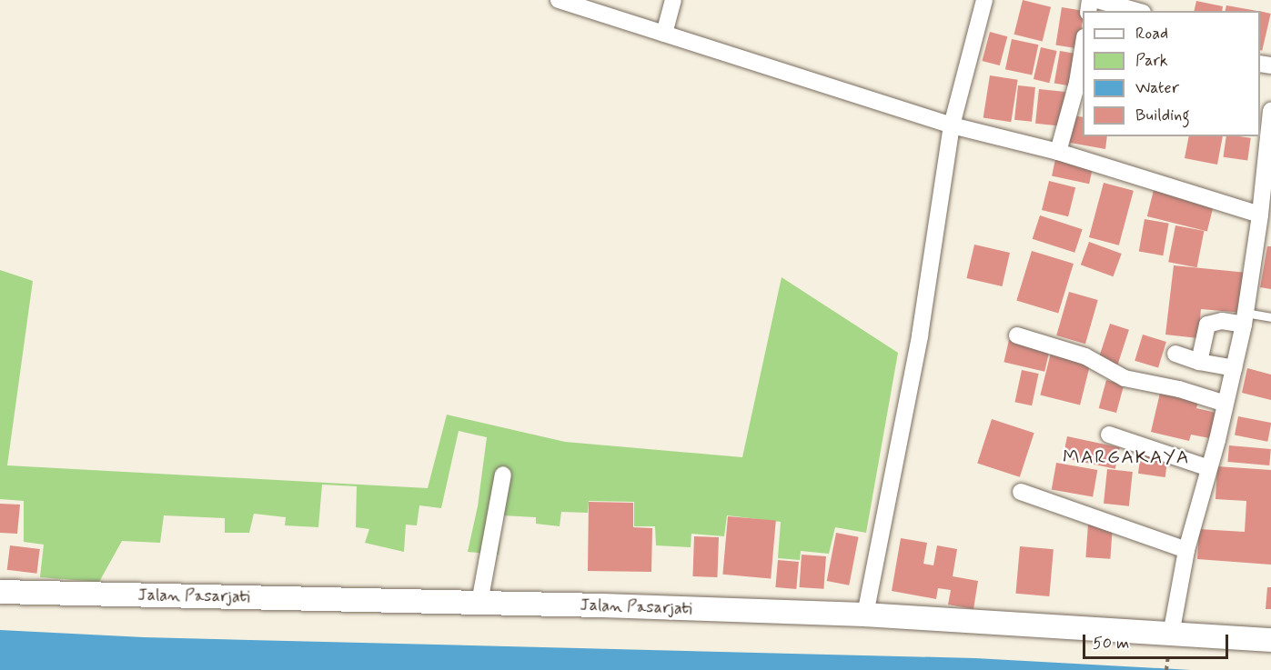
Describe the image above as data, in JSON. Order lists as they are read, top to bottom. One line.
{"streets":{"main road":["Jalan Pasarjati"]},"districts":["MARGAKAYA"],"legend":["Road","Park","Water","Building"],"scale_bar":"50 m"}
